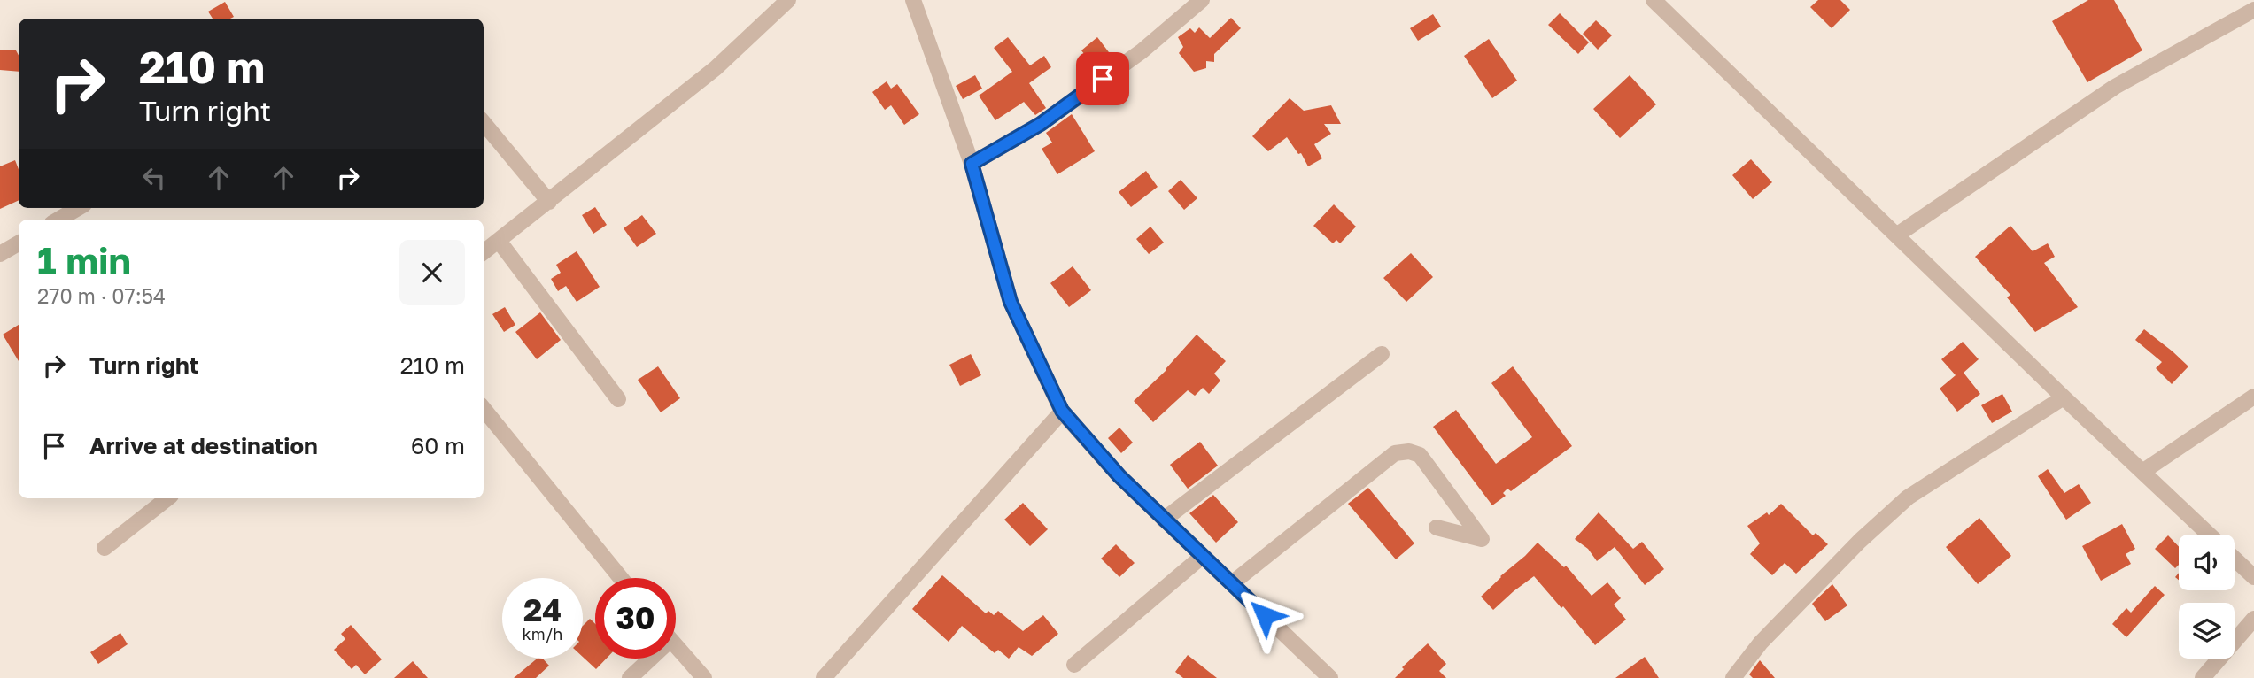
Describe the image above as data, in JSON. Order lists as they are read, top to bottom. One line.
{"page":{"turn":["210 m","Turn right"],"heading":["1 min","270 m · 07:54"],"list":[{"name":"Turn right","value":"210 m"},{"name":"Arrive at destination","value":"60 m"}],"speed":"24 km/h","limit":"30"}}
